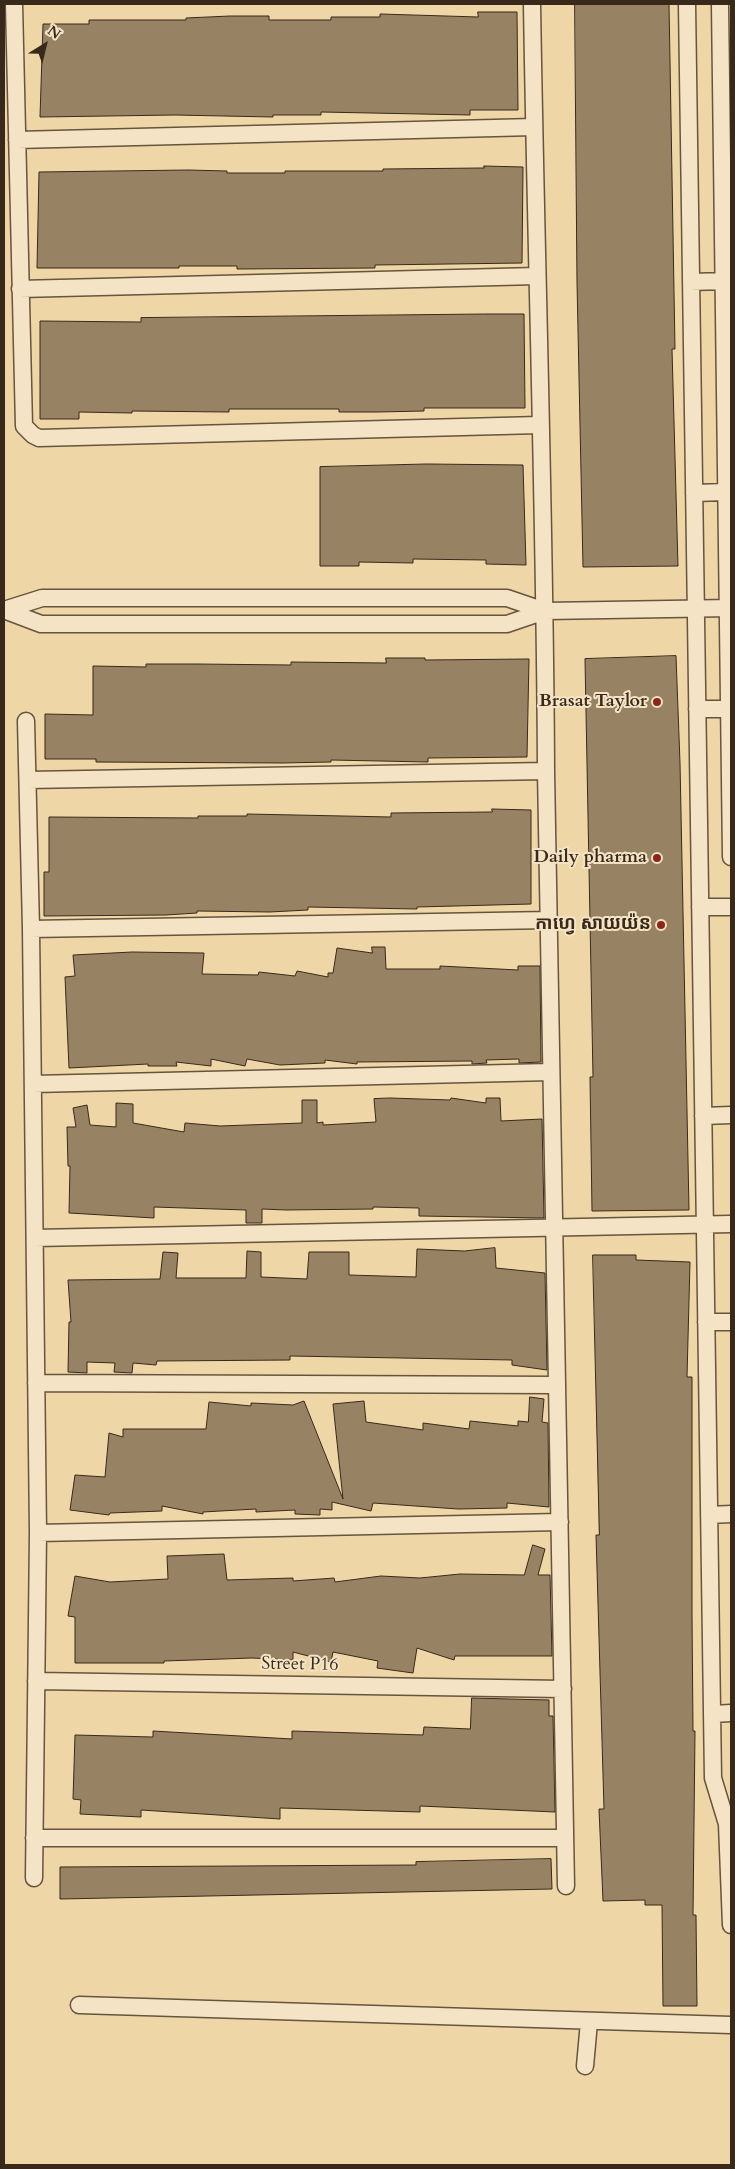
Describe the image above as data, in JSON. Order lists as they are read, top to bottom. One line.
{"streets":{"street":["Street P16"]},"places":["Brasat Taylor","Daily pharma","កាហ្វេ សាយយ៉ន"],"north":"top right"}
